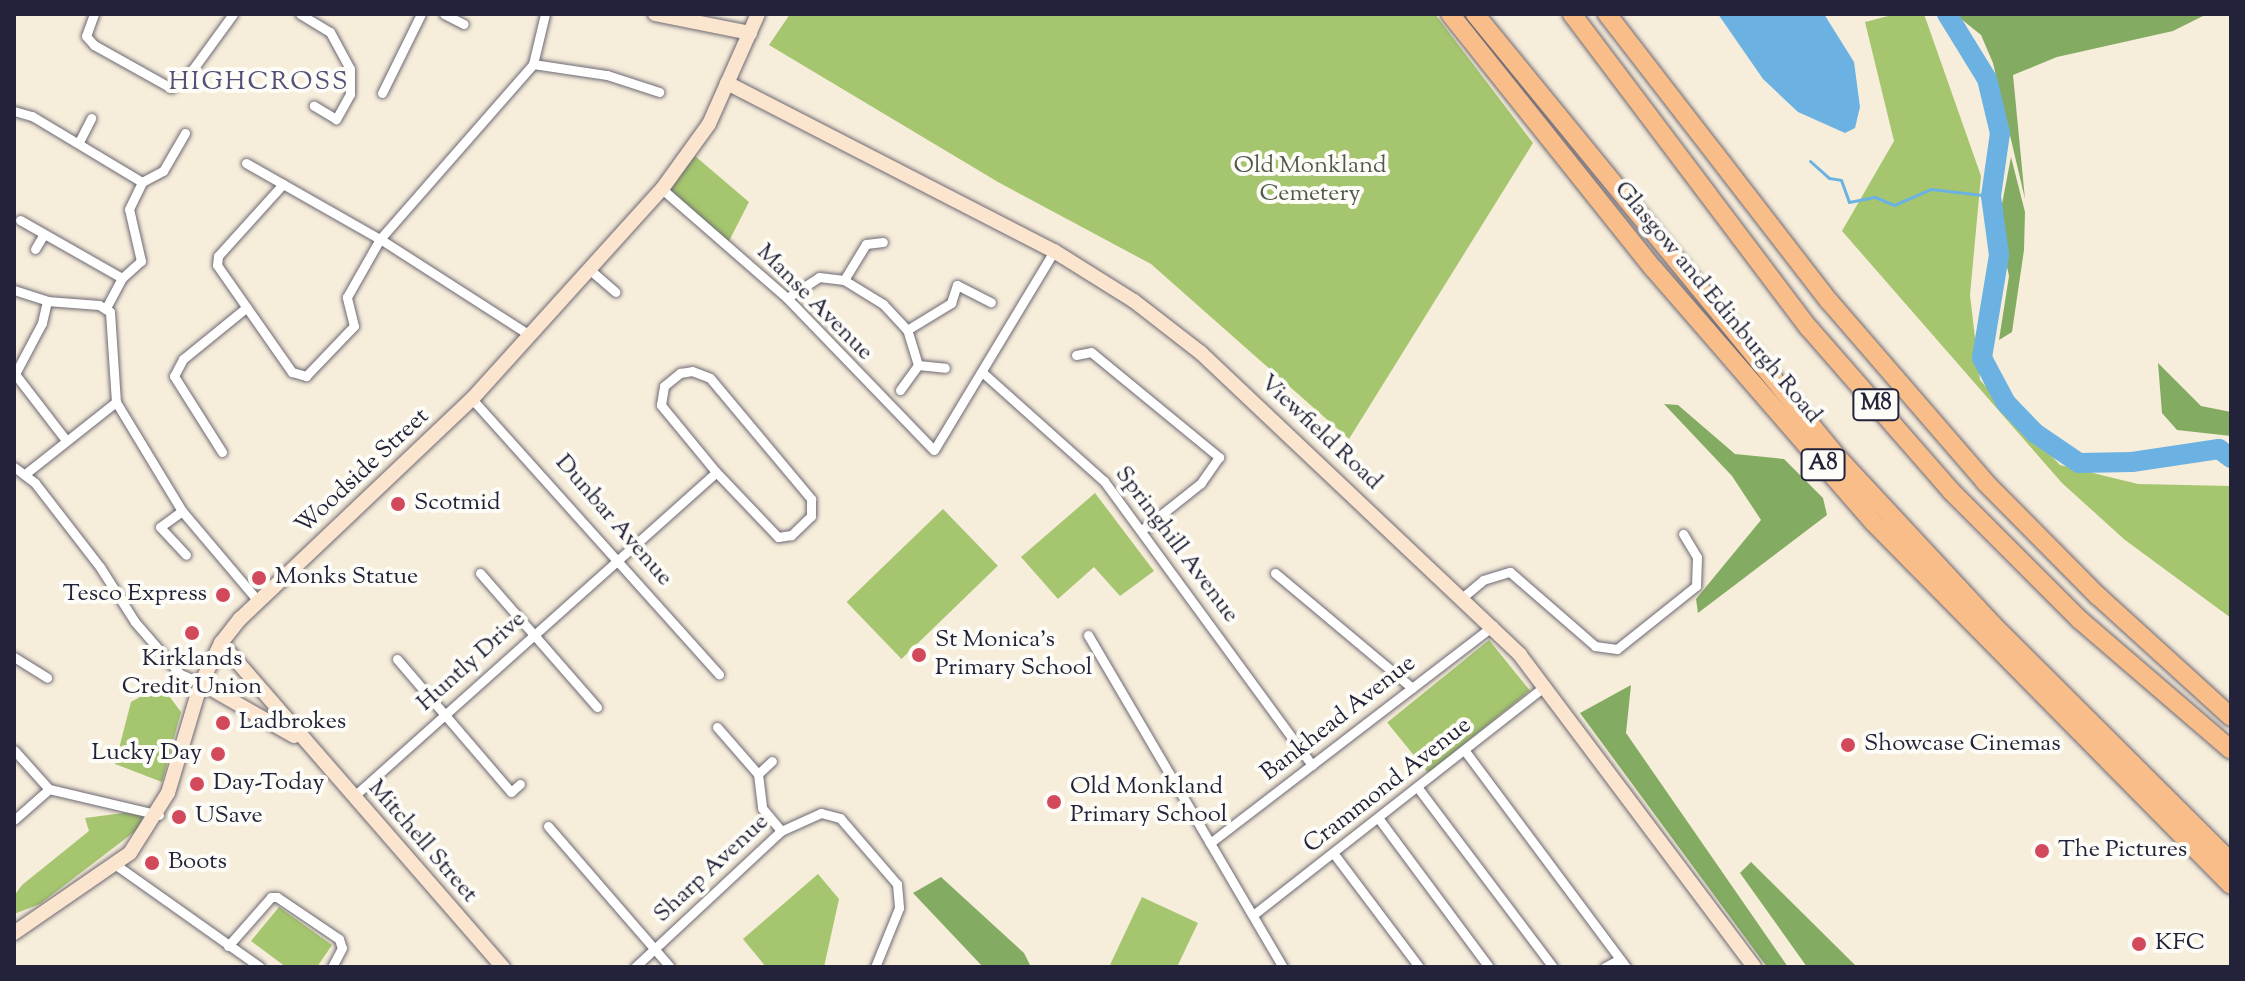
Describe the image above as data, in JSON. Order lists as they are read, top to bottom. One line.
{"streets":{"highway":["Glasgow and Edinburgh Road","M8","A8"],"street":["Manse Avenue","Viewfield Road","Woodside Street","Dunbar Avenue","Springhill Avenue","Huntly Drive","Bankhead Avenue","Crammond Avenue","Mitchell Street","Sharp Avenue"]},"crossings":[["Manse Avenue","Woodside Street"],["Manse Avenue","Springhill Avenue"],["Viewfield Road","Woodside Street"],["Viewfield Road","Bankhead Avenue"],["Viewfield Road","Crammond Avenue"],["Woodside Street","Dunbar Avenue"],["Woodside Street","Mitchell Street"],["Dunbar Avenue","Huntly Drive"],["Springhill Avenue","Bankhead Avenue"],["Huntly Drive","Mitchell Street"]],"districts":["HIGHCROSS"],"parks":["Old Monkland Cemetery"],"places":["Scotmid","Monks Statue","Tesco Express","Kirklands Credit Union","St Monica's Primary School","Ladbrokes","Showcase Cinemas","Lucky Day","Day-Today","Old Monkland Primary School","USave","The Pictures","Boots","KFC"]}
